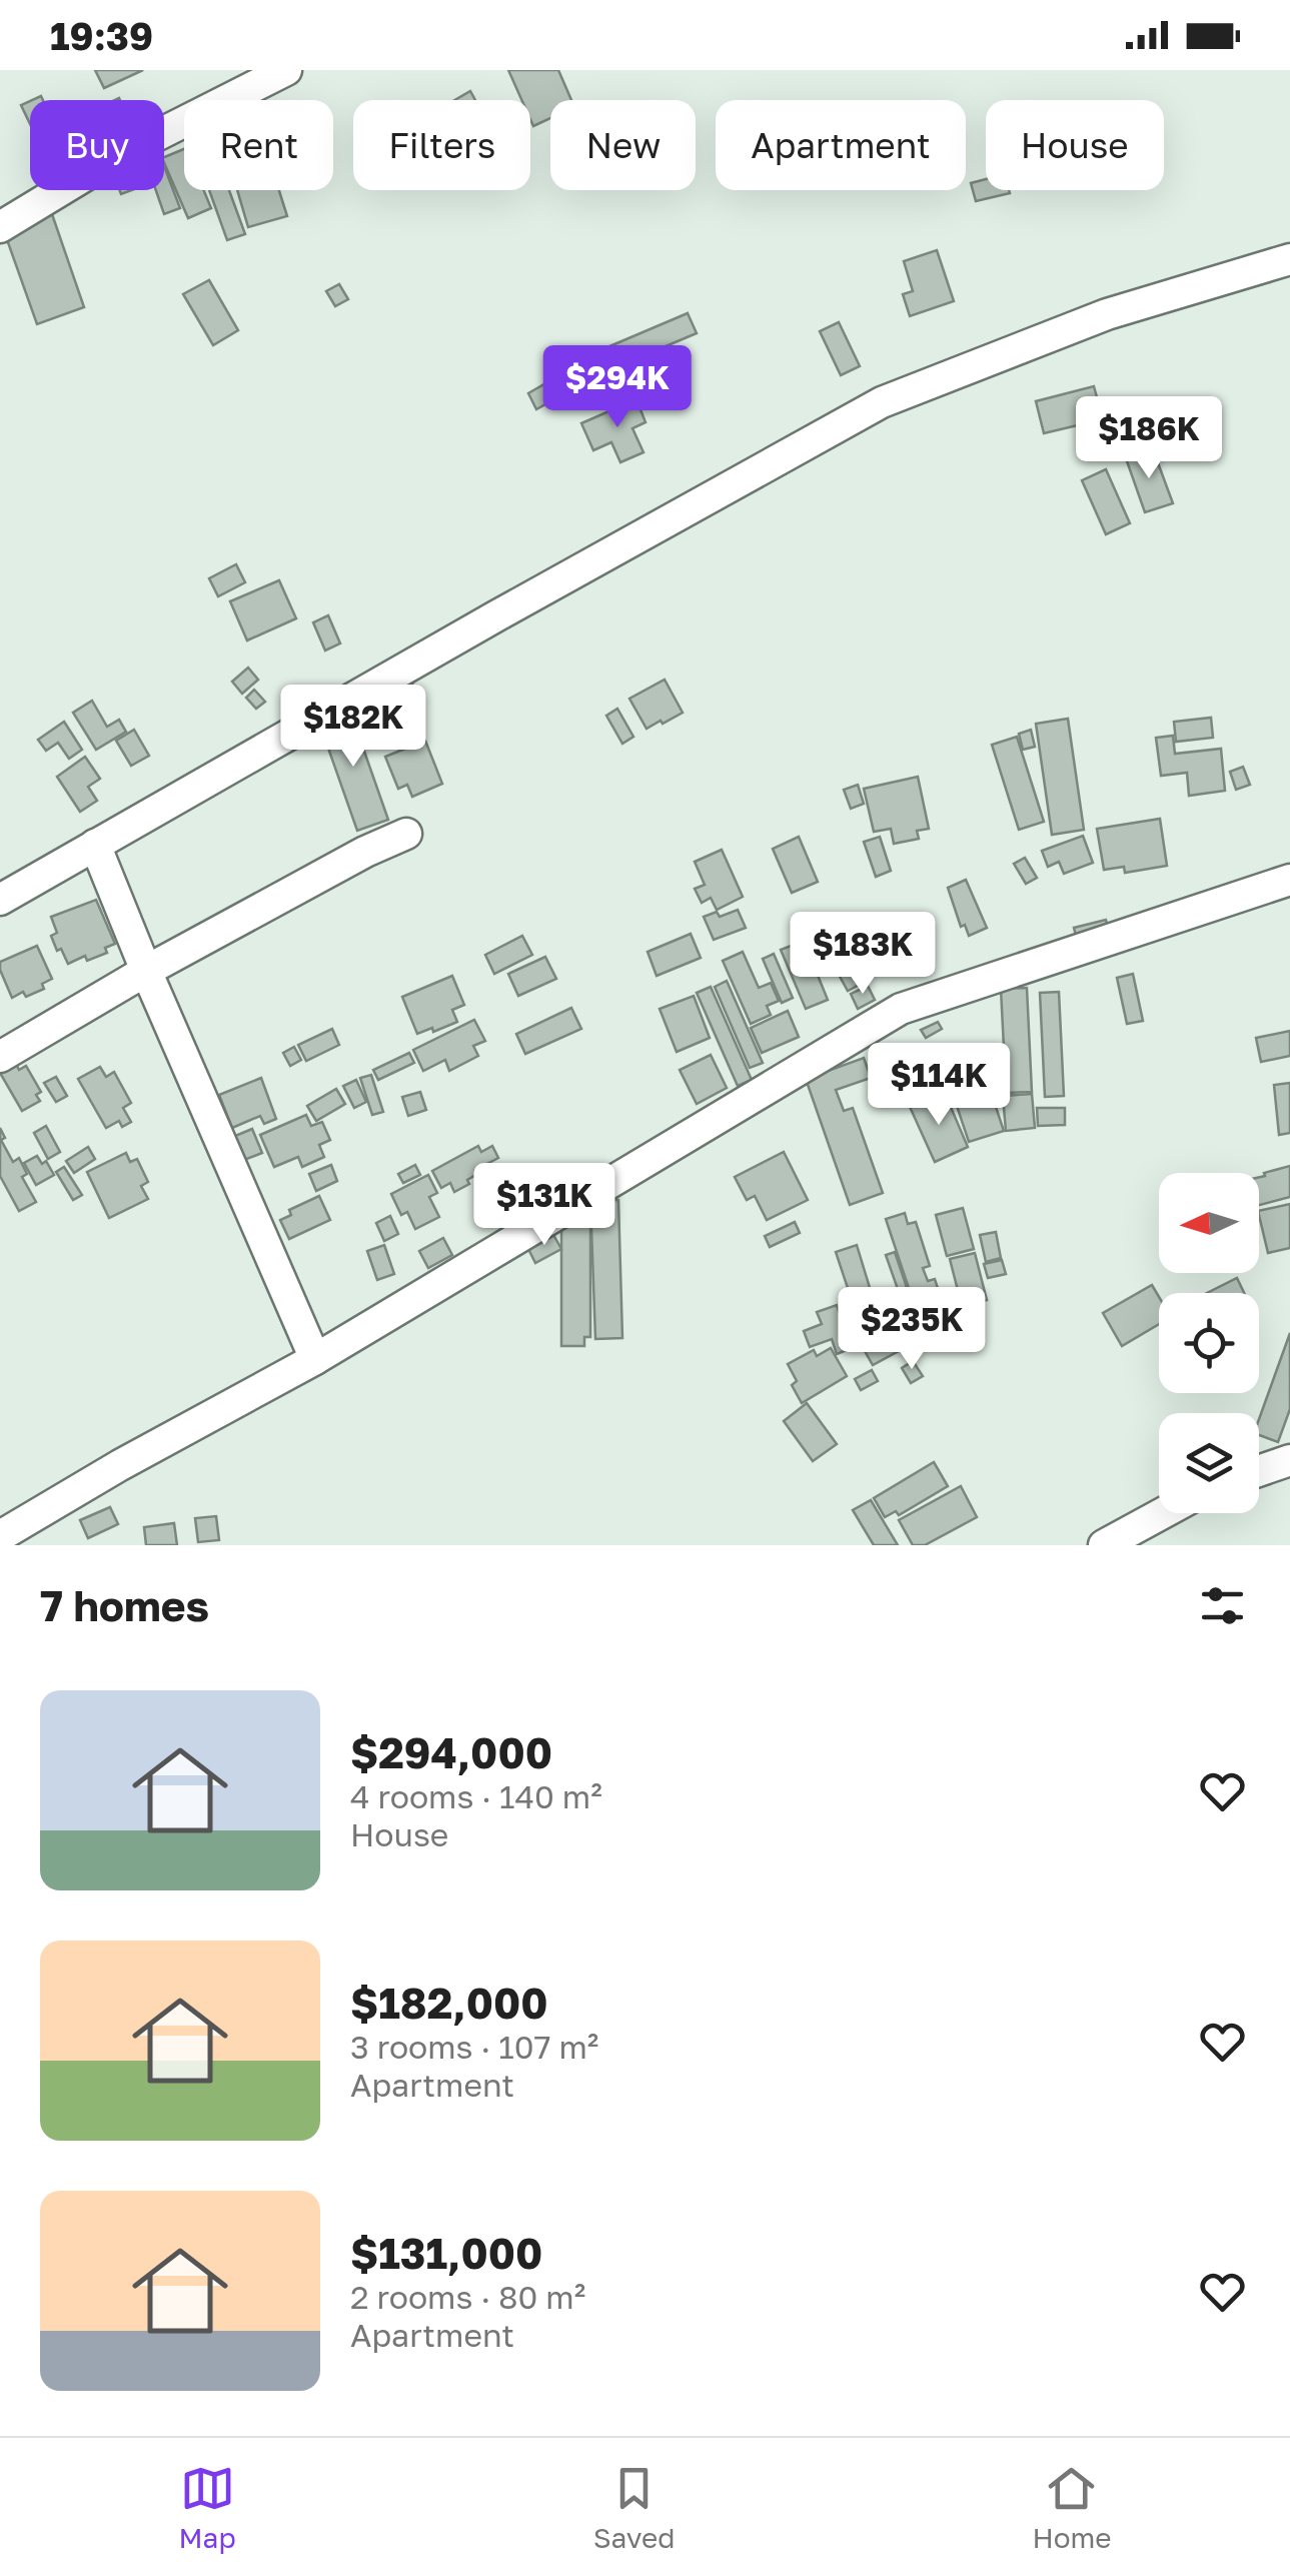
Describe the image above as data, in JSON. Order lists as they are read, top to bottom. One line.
{"north":"left","page":{"status":"19:39","chip":["Buy","Rent","Filters","New","Apartment","House"],"price":["$294K","$186K","$182K","$183K","$114K","$131K","$235K"],"heading":"7 homes","list":[{"name":"$294,000","note":"4 rooms · 140 m² · House"},{"name":"$182,000","note":"3 rooms · 107 m² · Apartment"},{"name":"$131,000","note":"2 rooms · 80 m² · Apartment"}],"tabs":["Map","Saved","Home"]}}
